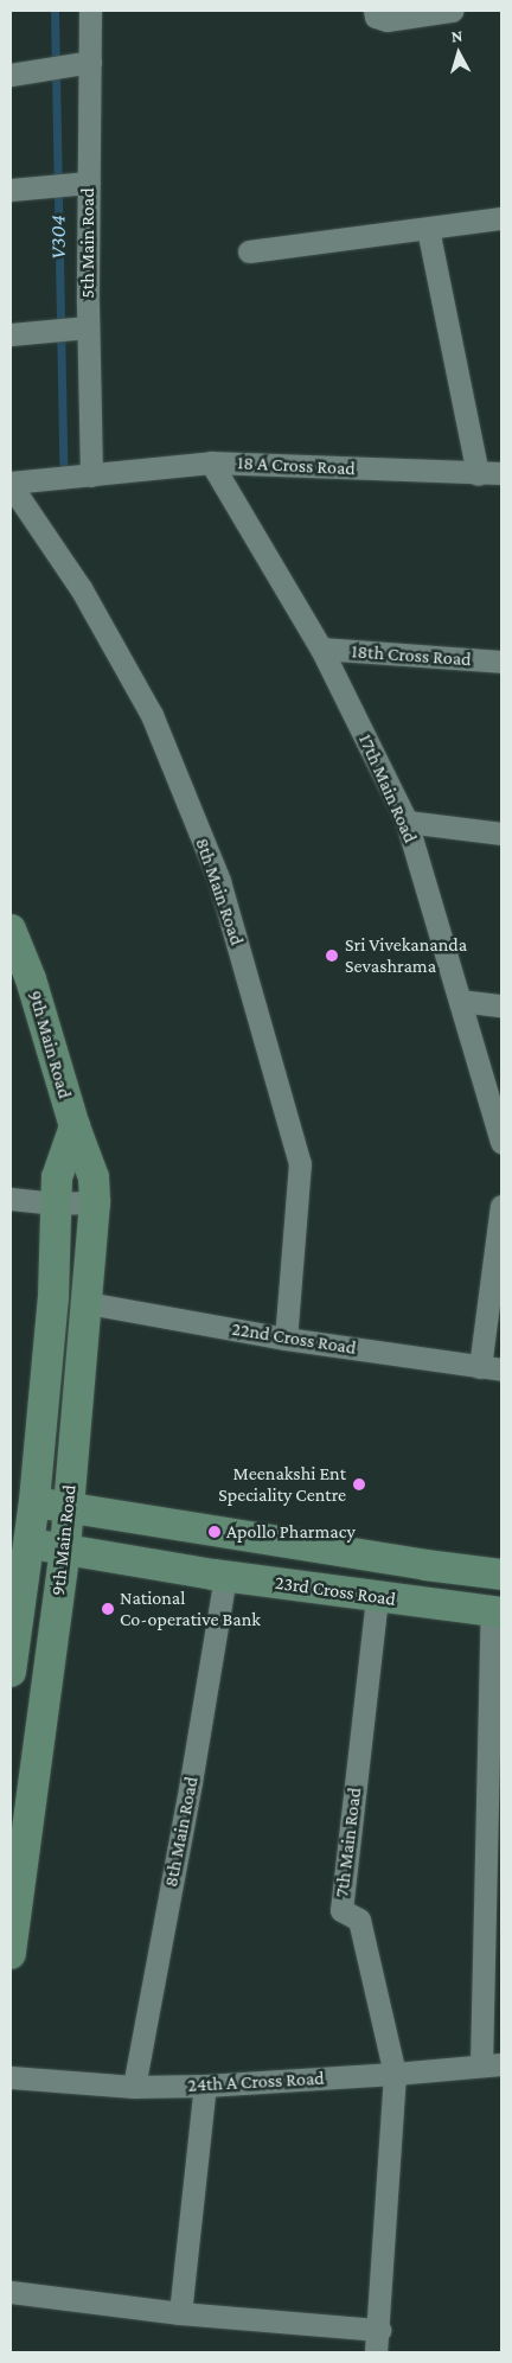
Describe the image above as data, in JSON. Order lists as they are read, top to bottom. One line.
{"streets":{"main road":["9th Main Road","23rd Cross Road"],"street":["5th Main Road","18 A Cross Road","18th Cross Road","17th Main Road","8th Main Road","22nd Cross Road","7th Main Road","24th A Cross Road"]},"crossings":[["5th Main Road","18 A Cross Road"],["18 A Cross Road","17th Main Road"],["18 A Cross Road","8th Main Road"],["18th Cross Road","17th Main Road"],["8th Main Road","22nd Cross Road"],["8th Main Road","23rd Cross Road"],["8th Main Road","24th A Cross Road"],["9th Main Road","22nd Cross Road"],["9th Main Road","23rd Cross Road"],["23rd Cross Road","7th Main Road"],["7th Main Road","24th A Cross Road"]],"water":["V304"],"places":["Sri Vivekananda Sevashrama","Meenakshi Ent Speciality Centre","Apollo Pharmacy","National Co-operative Bank"],"north":"top"}
